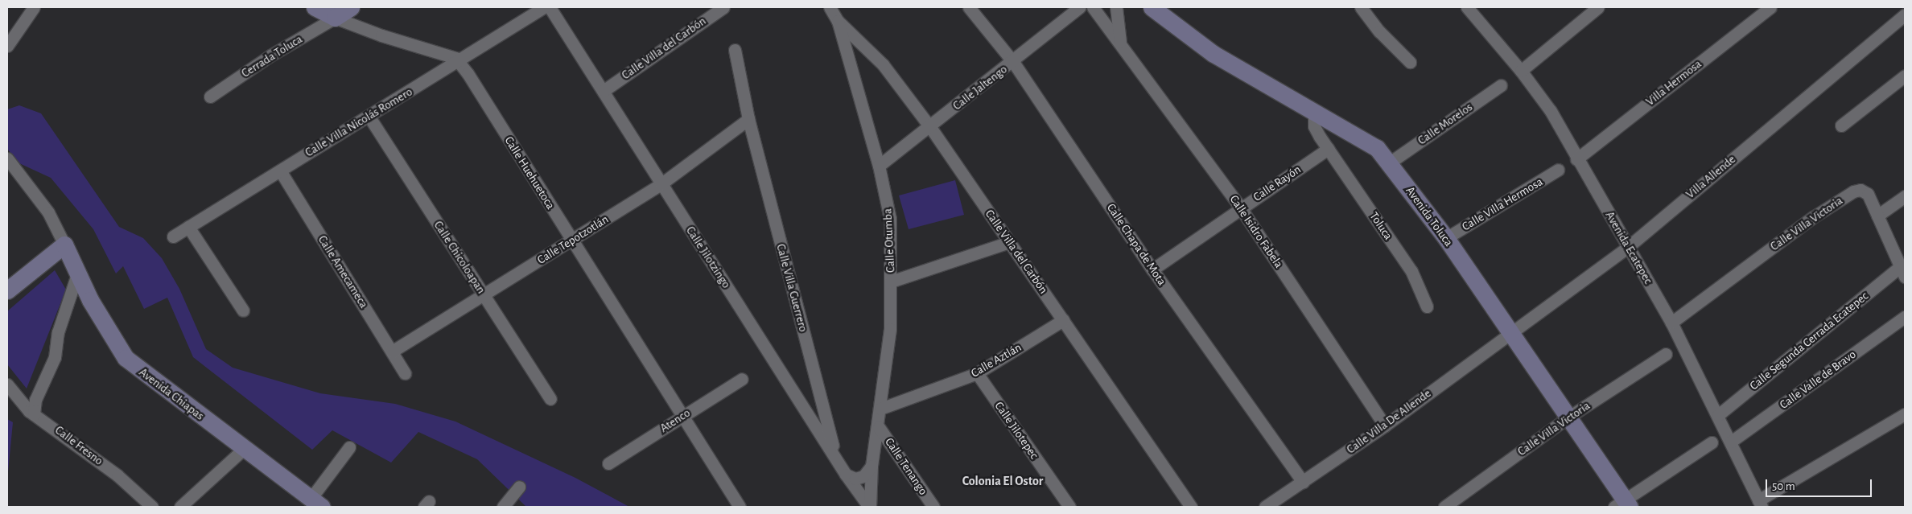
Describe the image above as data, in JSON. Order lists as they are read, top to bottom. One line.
{"streets":{"street":["Calle Villa del Carbón","Cerrada Toluca","Villa Hermosa","Calle Jaltengo","Calle Villa Nicolás Romero","Calle Morelos","Calle Huehuetoca","Villa Allende","Calle Rayón","Calle Villa Hermosa","Avenida Toluca","Calle Villa Victoria","Toluca","Calle Isidro Fabela","Calle Tepotzotlán","Calle Otumba","Calle Chapa de Mota","Avenida Ecatepec","Calle Chicoloapan","Calle Jilotzingo","Calle Amecameca","Calle Villa Guerrero","Calle Segunda Cerrada Ecatepec","Calle Aztlán","Calle Valle de Bravo","Avenida Chiapas","Atenco","Calle Villa De Allende","Calle Jilotepec","Calle Fresno","Calle Tenango"]},"crossings":[["Calle Villa del Carbón","Calle Jaltengo"],["Calle Villa del Carbón","Calle Otumba"],["Calle Villa del Carbón","Calle Jilotzingo"],["Calle Villa del Carbón","Calle Aztlán"],["Villa Hermosa","Avenida Ecatepec"],["Calle Jaltengo","Calle Otumba"],["Calle Jaltengo","Calle Chapa de Mota"],["Calle Villa Nicolás Romero","Calle Huehuetoca"],["Calle Villa Nicolás Romero","Calle Chicoloapan"],["Calle Villa Nicolás Romero","Calle Amecameca"],["Calle Morelos","Avenida Toluca"],["Calle Huehuetoca","Calle Tepotzotlán"],["Calle Huehuetoca","Atenco"],["Villa Allende","Avenida Toluca"],["Villa Allende","Avenida Ecatepec"],["Villa Allende","Calle Villa De Allende"],["Calle Rayón","Toluca"],["Calle Rayón","Calle Isidro Fabela"],["Calle Rayón","Calle Chapa de Mota"],["Calle Villa Hermosa","Avenida Toluca"],["Avenida Toluca","Calle Villa Victoria"],["Avenida Toluca","Calle Villa De Allende"],["Calle Villa Victoria","Avenida Ecatepec"],["Calle Villa Victoria","Calle Segunda Cerrada Ecatepec"],["Calle Isidro Fabela","Calle Villa De Allende"],["Calle Tepotzotlán","Calle Chicoloapan"],["Calle Tepotzotlán","Calle Jilotzingo"],["Calle Tepotzotlán","Calle Amecameca"],["Calle Tepotzotlán","Calle Villa Guerrero"],["Calle Otumba","Calle Jilotzingo"],["Calle Otumba","Calle Aztlán"],["Calle Otumba","Calle Tenango"],["Calle Chapa de Mota","Calle Villa De Allende"],["Avenida Ecatepec","Calle Segunda Cerrada Ecatepec"],["Avenida Ecatepec","Calle Valle de Bravo"],["Calle Jilotzingo","Calle Villa Guerrero"],["Calle Aztlán","Calle Jilotepec"]],"districts":["Colonia El Ostor"],"scale_bar":"50 m"}
